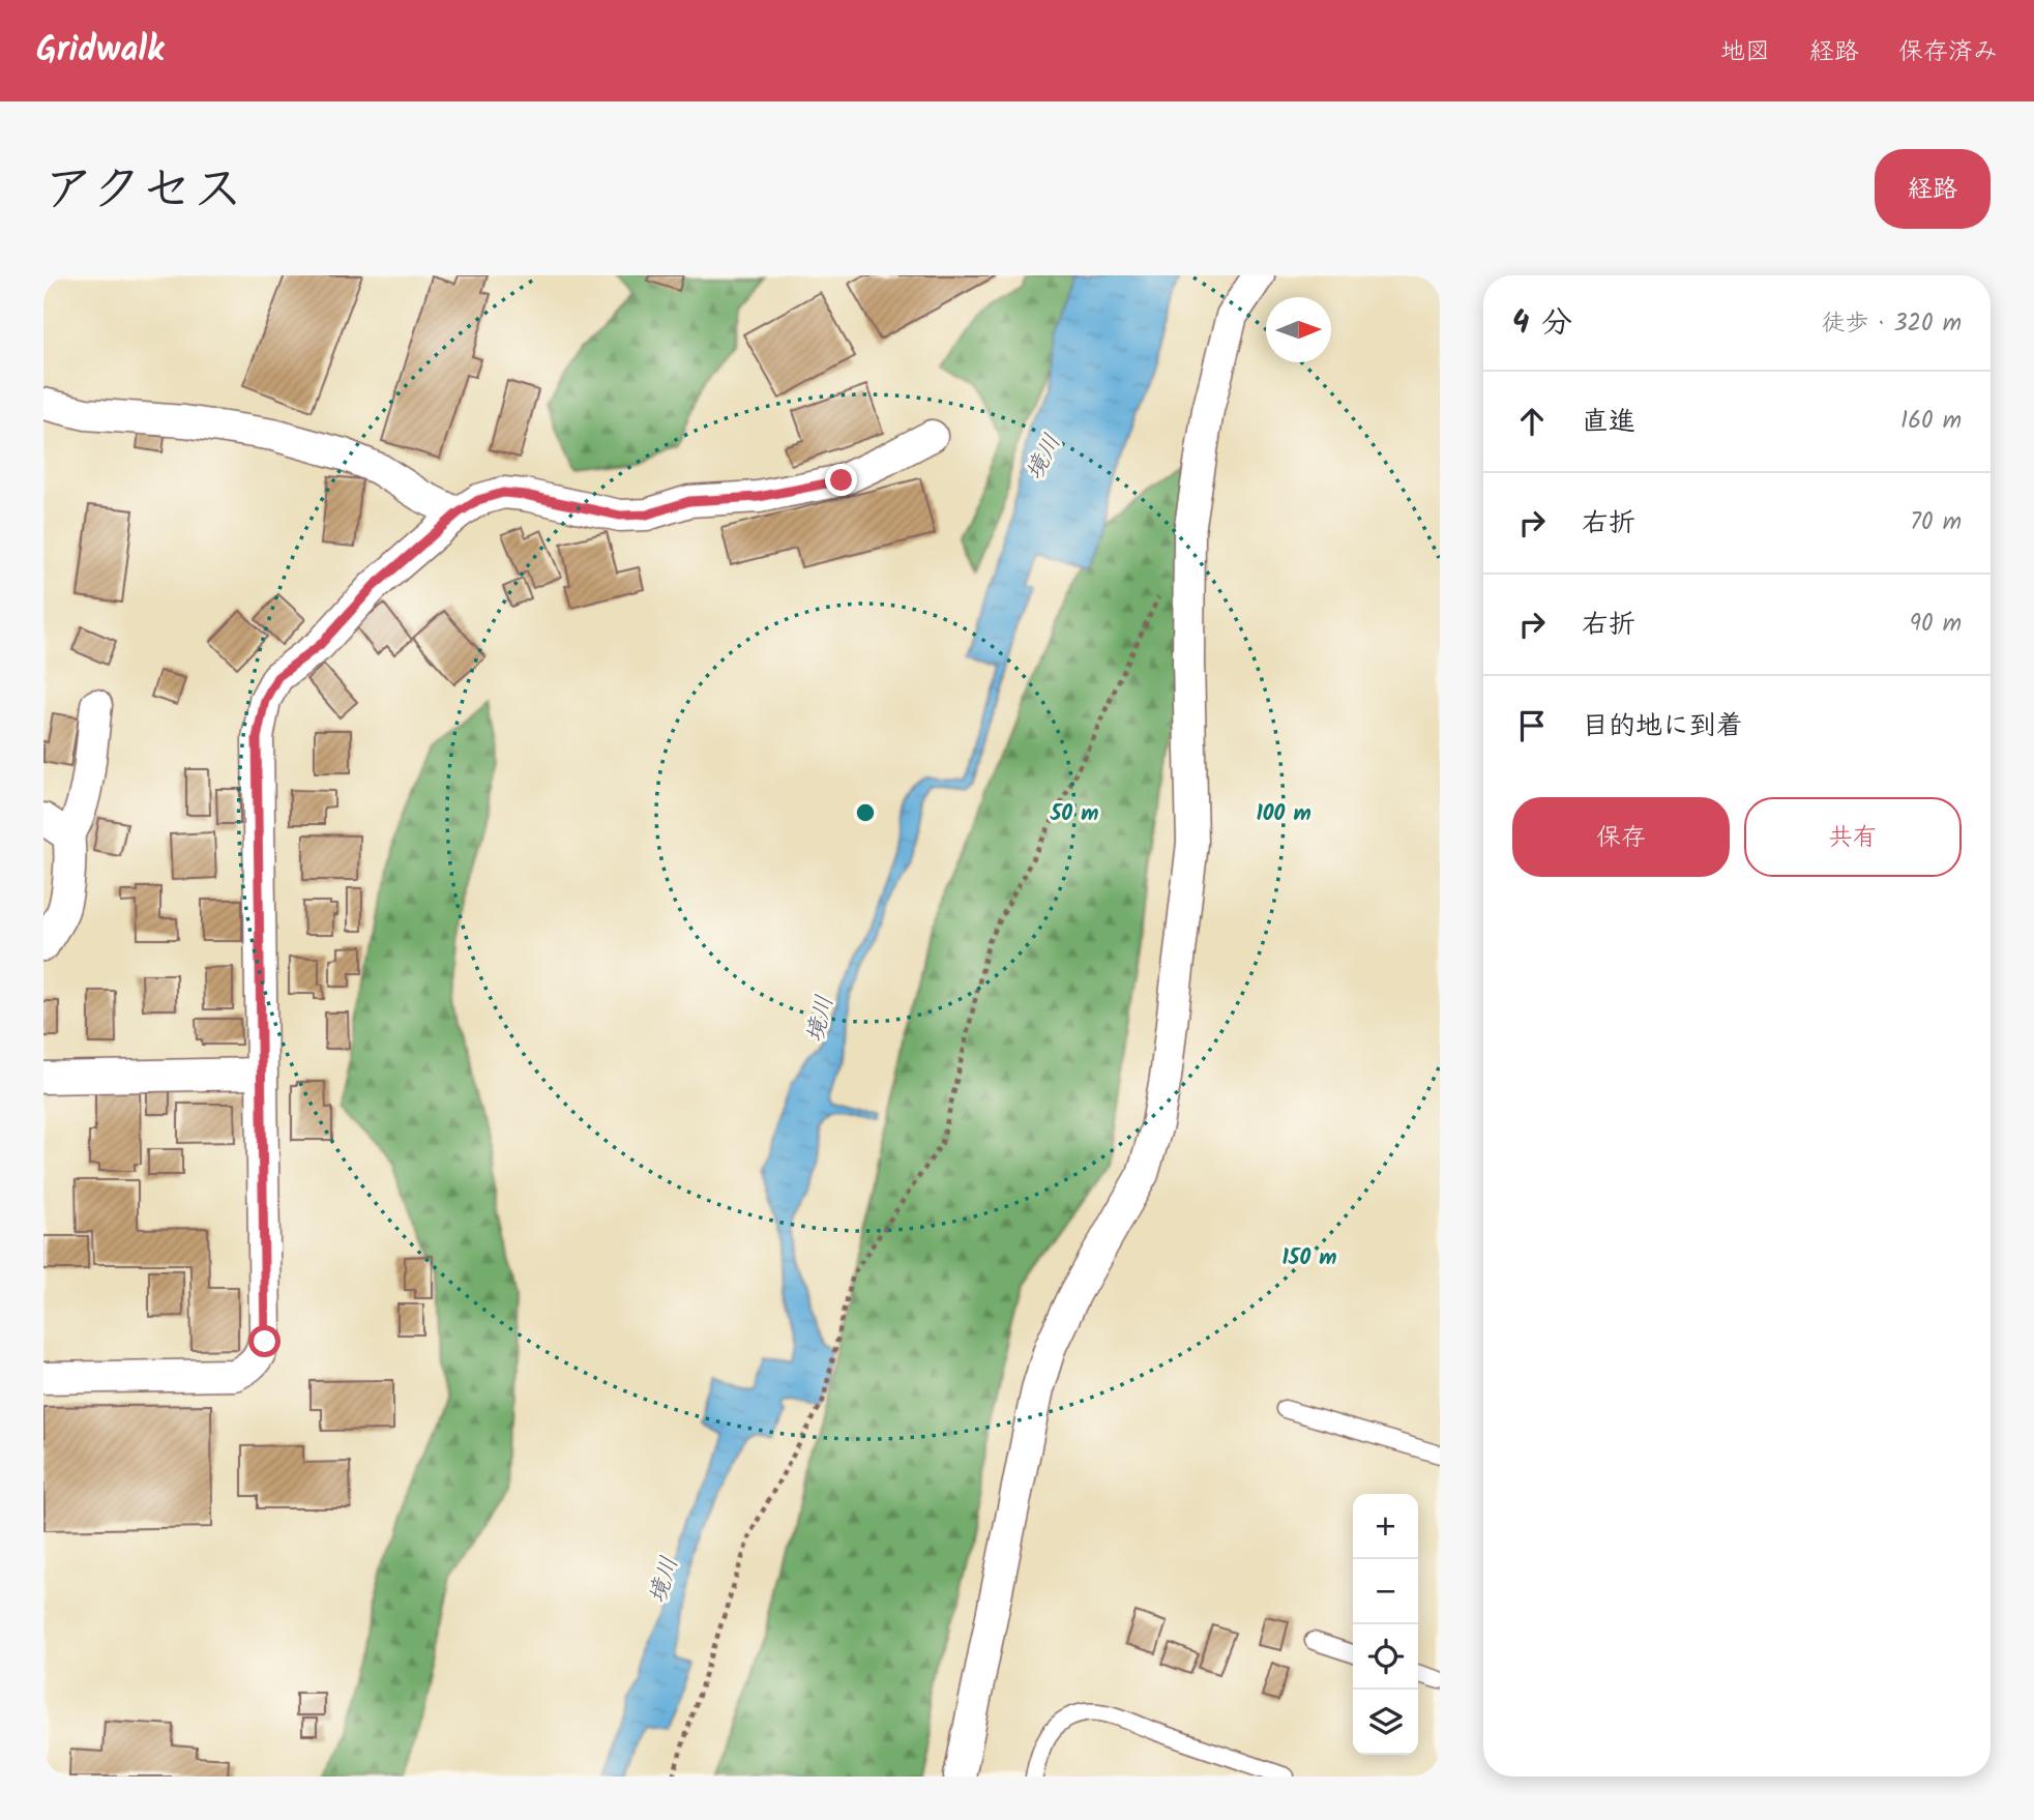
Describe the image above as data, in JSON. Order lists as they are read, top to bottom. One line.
{"water":["境川"],"north":"right","page":{"header":"Gridwalk","nav":["地図","経路","保存済み"],"title":"アクセス","buttons":["経路",["保存","共有"]],"heading":["4 分","徒歩 · 320 m"],"list":[["直進","160 m"],["右折","70 m"],["右折","90 m"],"目的地に到着"],"map_buttons":["+","−"]},"rings":["50 m","100 m","150 m"]}
